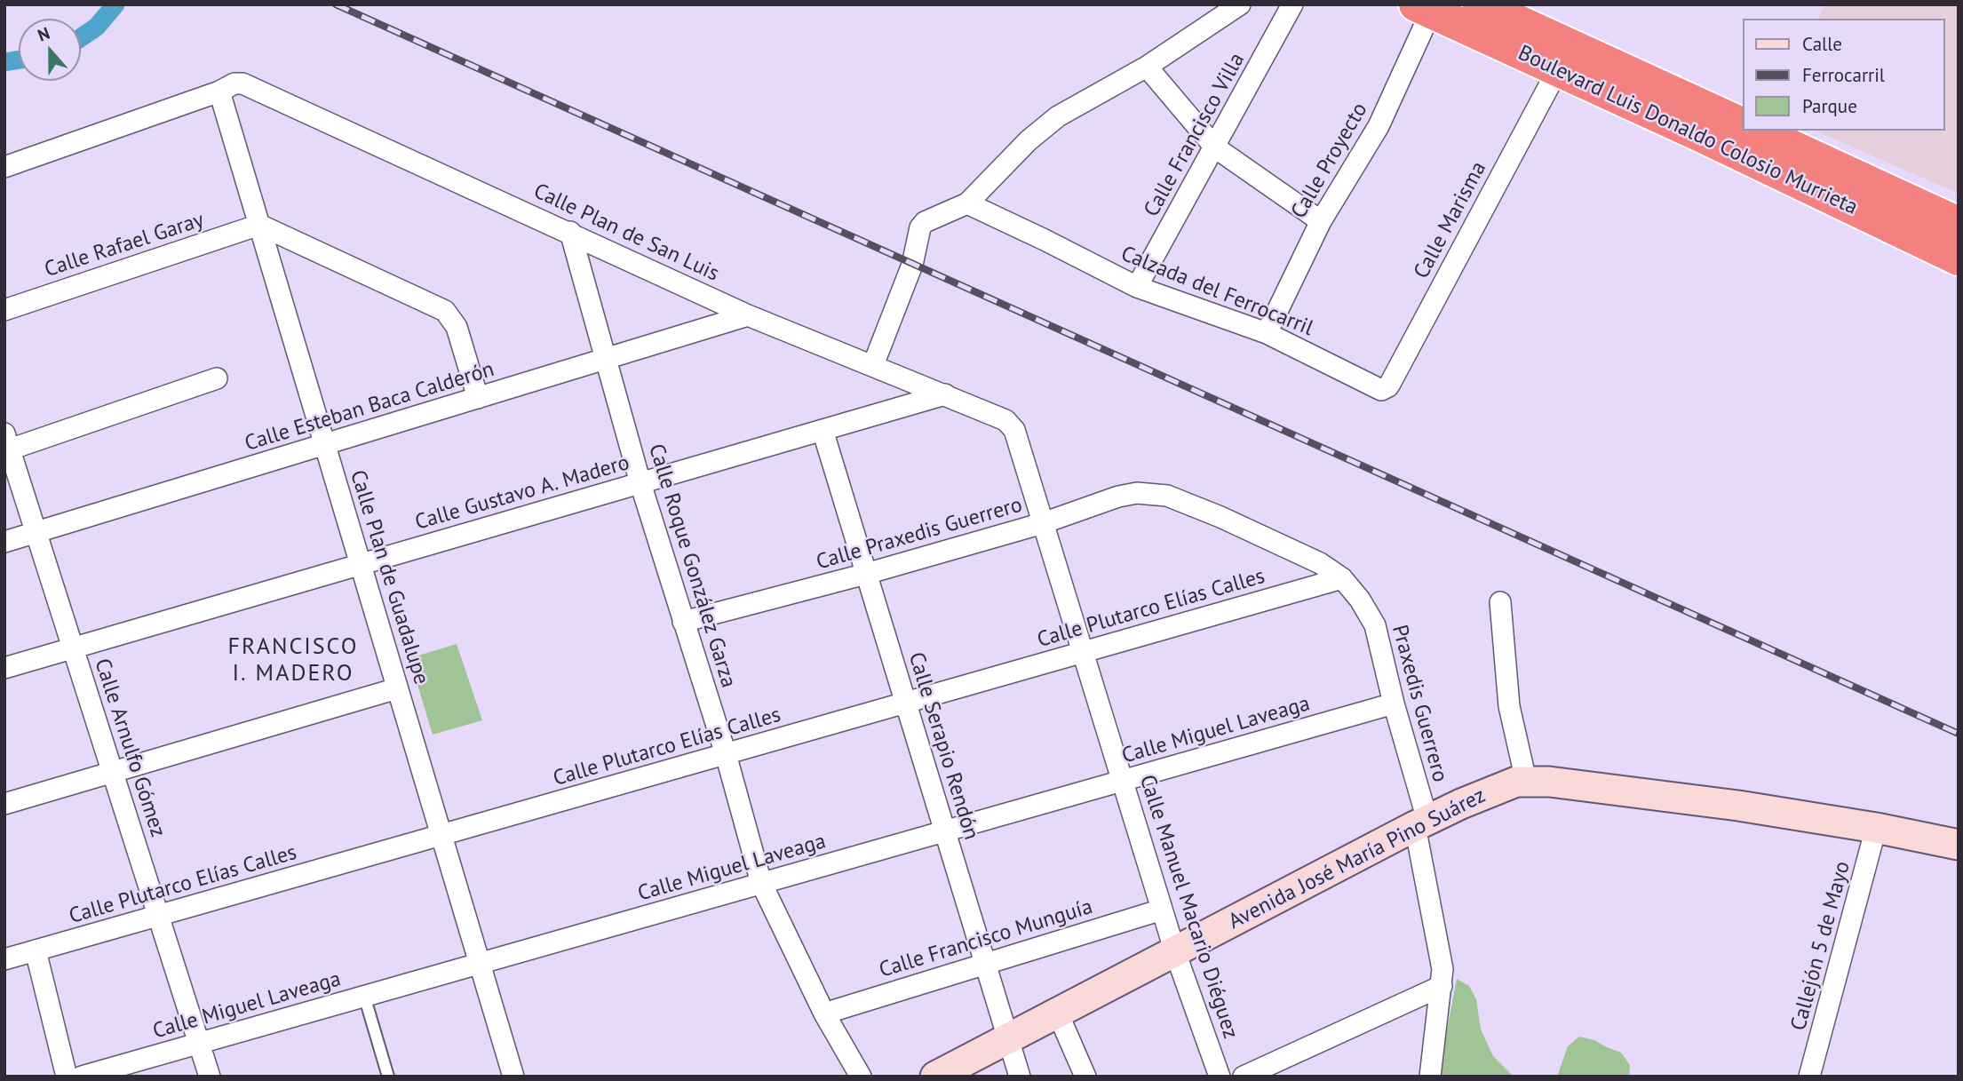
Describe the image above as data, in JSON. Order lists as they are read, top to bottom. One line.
{"streets":{"highway":["Boulevard Luis Donaldo Colosio Murrieta"],"street":["Calle Francisco Villa","Calle Proyecto","Calle Marisma","Calle Plan de San Luis","Calle Rafael Garay","Calzada del Ferrocarril","Calle Esteban Baca Calderón","Calle Gustavo A. Madero","Calle Praxedis Guerrero","Calle Roque González Garza","Calle Plan de Guadalupe","Calle Plutarco Elías Calles","Praxedis Guerrero","Calle Miguel Laveaga","Calle Serapio Rendón","Calle Arnulfo Gómez","Avenida José María Pino Suárez","Calle Manuel Macario Diéguez","Calle Francisco Munguía","Callejón 5 de Mayo"]},"crossings":[["Boulevard Luis Donaldo Colosio Murrieta","Calle Proyecto"],["Boulevard Luis Donaldo Colosio Murrieta","Calle Marisma"],["Calle Francisco Villa","Calzada del Ferrocarril"],["Calle Proyecto","Calzada del Ferrocarril"],["Calle Marisma","Calzada del Ferrocarril"],["Calle Plan de San Luis","Calle Esteban Baca Calderón"],["Calle Plan de San Luis","Calle Gustavo A. Madero"],["Calle Plan de San Luis","Calle Roque González Garza"],["Calle Plan de San Luis","Calle Plan de Guadalupe"],["Calle Plan de San Luis","Calle Manuel Macario Diéguez"],["Calle Rafael Garay","Calle Plan de Guadalupe"],["Calle Esteban Baca Calderón","Calle Roque González Garza"],["Calle Esteban Baca Calderón","Calle Plan de Guadalupe"],["Calle Esteban Baca Calderón","Calle Arnulfo Gómez"],["Calle Gustavo A. Madero","Calle Roque González Garza"],["Calle Gustavo A. Madero","Calle Plan de Guadalupe"],["Calle Gustavo A. Madero","Calle Serapio Rendón"],["Calle Gustavo A. Madero","Calle Arnulfo Gómez"],["Calle Praxedis Guerrero","Calle Roque González Garza"],["Calle Praxedis Guerrero","Praxedis Guerrero"],["Calle Praxedis Guerrero","Calle Serapio Rendón"],["Calle Praxedis Guerrero","Calle Manuel Macario Diéguez"],["Calle Roque González Garza","Calle Plutarco Elías Calles"],["Calle Roque González Garza","Calle Miguel Laveaga"],["Calle Roque González Garza","Calle Francisco Munguía"],["Calle Plan de Guadalupe","Calle Plutarco Elías Calles"],["Calle Plan de Guadalupe","Calle Miguel Laveaga"],["Calle Plutarco Elías Calles","Praxedis Guerrero"],["Calle Plutarco Elías Calles","Calle Serapio Rendón"],["Calle Plutarco Elías Calles","Calle Arnulfo Gómez"],["Calle Plutarco Elías Calles","Calle Manuel Macario Diéguez"],["Praxedis Guerrero","Calle Miguel Laveaga"],["Praxedis Guerrero","Avenida José María Pino Suárez"],["Calle Miguel Laveaga","Calle Serapio Rendón"],["Calle Miguel Laveaga","Calle Arnulfo Gómez"],["Calle Miguel Laveaga","Calle Manuel Macario Diéguez"],["Calle Serapio Rendón","Avenida José María Pino Suárez"],["Calle Serapio Rendón","Calle Francisco Munguía"],["Avenida José María Pino Suárez","Calle Manuel Macario Diéguez"],["Avenida José María Pino Suárez","Callejón 5 de Mayo"],["Calle Manuel Macario Diéguez","Calle Francisco Munguía"]],"districts":["FRANCISCO I. MADERO"],"legend":["Calle","Ferrocarril","Parque"],"north":"top"}
